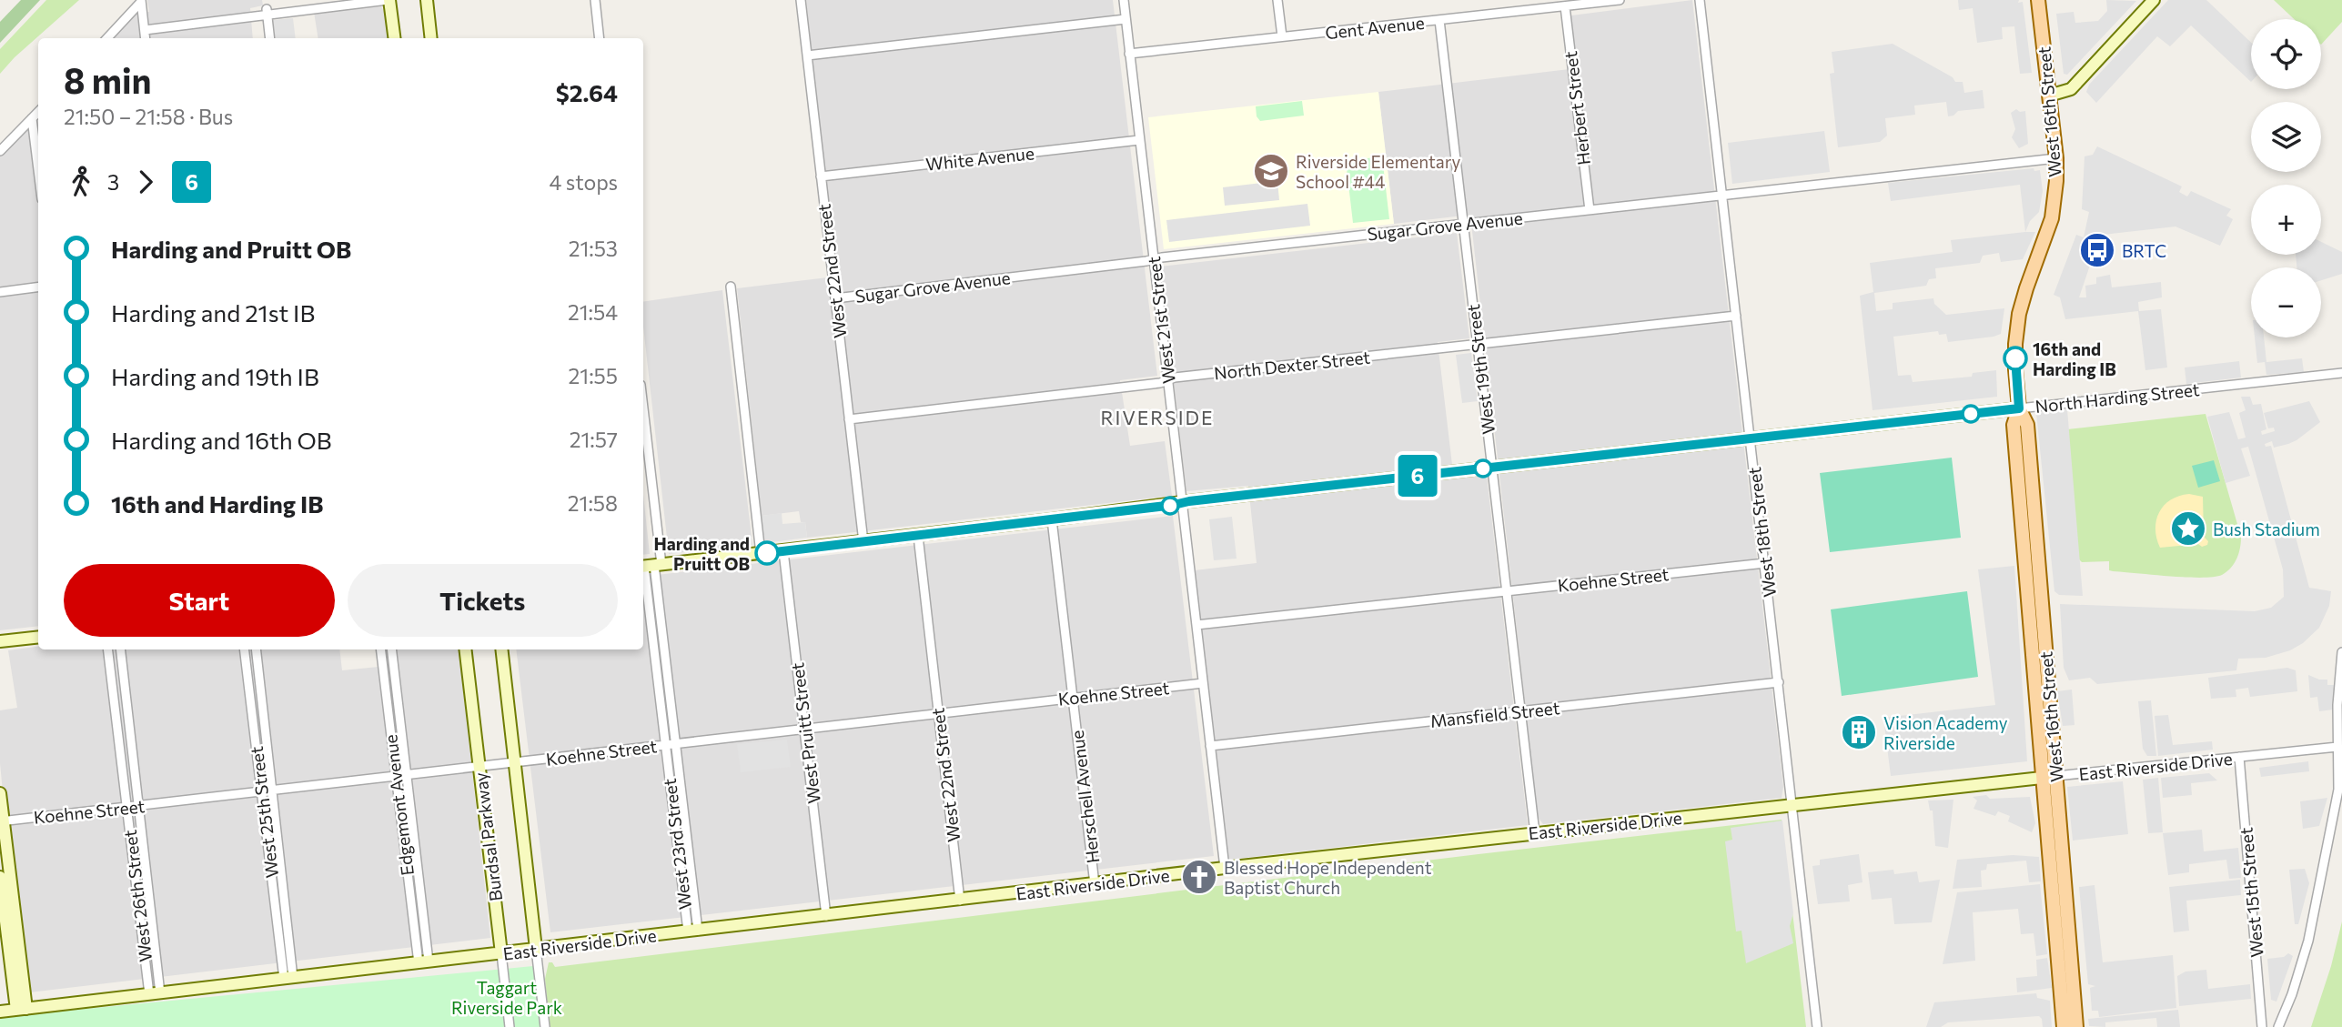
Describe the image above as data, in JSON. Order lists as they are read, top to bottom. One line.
{"streets":{"main road":["West 16th Street"],"street":["Gent Avenue","Herbert Street","White Avenue","Sugar Grove Avenue","West 22nd Street","West 21st Street","North Dexter Street","West 19th Street","North Harding Street","West 18th Street","Koehne Street","Mansfield Street","West Pruitt Street","East Riverside Drive","Herschell Avenue","Edgemont Avenue","West 25th Street","Burdsal Parkway","West 23rd Street","West 15th Street","West 26th Street"]},"crossings":[["Gent Avenue","Herbert Street"],["Gent Avenue","West 21st Street"],["Gent Avenue","West 19th Street"],["Herbert Street","Sugar Grove Avenue"],["West 16th Street","Sugar Grove Avenue"],["West 16th Street","North Harding Street"],["West 16th Street","East Riverside Drive"],["White Avenue","West 22nd Street"],["White Avenue","West 21st Street"],["Sugar Grove Avenue","West 22nd Street"],["Sugar Grove Avenue","West 21st Street"],["Sugar Grove Avenue","West 19th Street"],["Sugar Grove Avenue","West 18th Street"],["West 22nd Street","North Dexter Street"],["West 22nd Street","North Harding Street"],["West 22nd Street","Koehne Street"],["West 22nd Street","East Riverside Drive"],["West 21st Street","North Dexter Street"],["West 21st Street","North Harding Street"],["West 21st Street","Koehne Street"],["West 21st Street","Mansfield Street"],["West 21st Street","East Riverside Drive"],["North Dexter Street","West 19th Street"],["North Dexter Street","West 18th Street"],["West 19th Street","North Harding Street"],["West 19th Street","Koehne Street"],["West 19th Street","Mansfield Street"],["West 19th Street","East Riverside Drive"],["North Harding Street","West 18th Street"],["North Harding Street","West Pruitt Street"],["North Harding Street","Herschell Avenue"],["North Harding Street","West 23rd Street"],["West 18th Street","Koehne Street"],["West 18th Street","Mansfield Street"],["West 18th Street","East Riverside Drive"],["Koehne Street","West Pruitt Street"],["Koehne Street","Herschell Avenue"],["Koehne Street","Edgemont Avenue"],["Koehne Street","West 25th Street"],["Koehne Street","Burdsal Parkway"],["Koehne Street","West 23rd Street"],["Koehne Street","West 26th Street"],["West Pruitt Street","East Riverside Drive"],["East Riverside Drive","Herschell Avenue"],["East Riverside Drive","Edgemont Avenue"],["East Riverside Drive","West 25th Street"],["East Riverside Drive","Burdsal Parkway"],["East Riverside Drive","West 23rd Street"],["East Riverside Drive","West 15th Street"],["East Riverside Drive","West 26th Street"]],"districts":["RIVERSIDE"],"parks":["Taggart Riverside Park"],"places":{"school or university":["Riverside Elementary School #44"],"bus stop":["BRTC"],"other":["16th and Harding IB","Harding and Pruitt OB"],"place":["Bush Stadium"],"building":["Vision Academy Riverside"],"church":["Blessed Hope Independent Baptist Church"]},"lines":["bus line 6"],"page":{"on_map":"6","map_buttons":["+","−"],"heading":["8 min","21:50 – 21:58 · Bus","$2.64"],"legs":["3","6","4 stops"],"list":[{"name":"Harding and Pruitt OB","value":"21:53"},{"name":"Harding and 21st IB","value":"21:54"},{"name":"Harding and 19th IB","value":"21:55"},{"name":"Harding and 16th OB","value":"21:57"},{"name":"16th and Harding IB","value":"21:58"}],"buttons":["Start","Tickets"]}}
